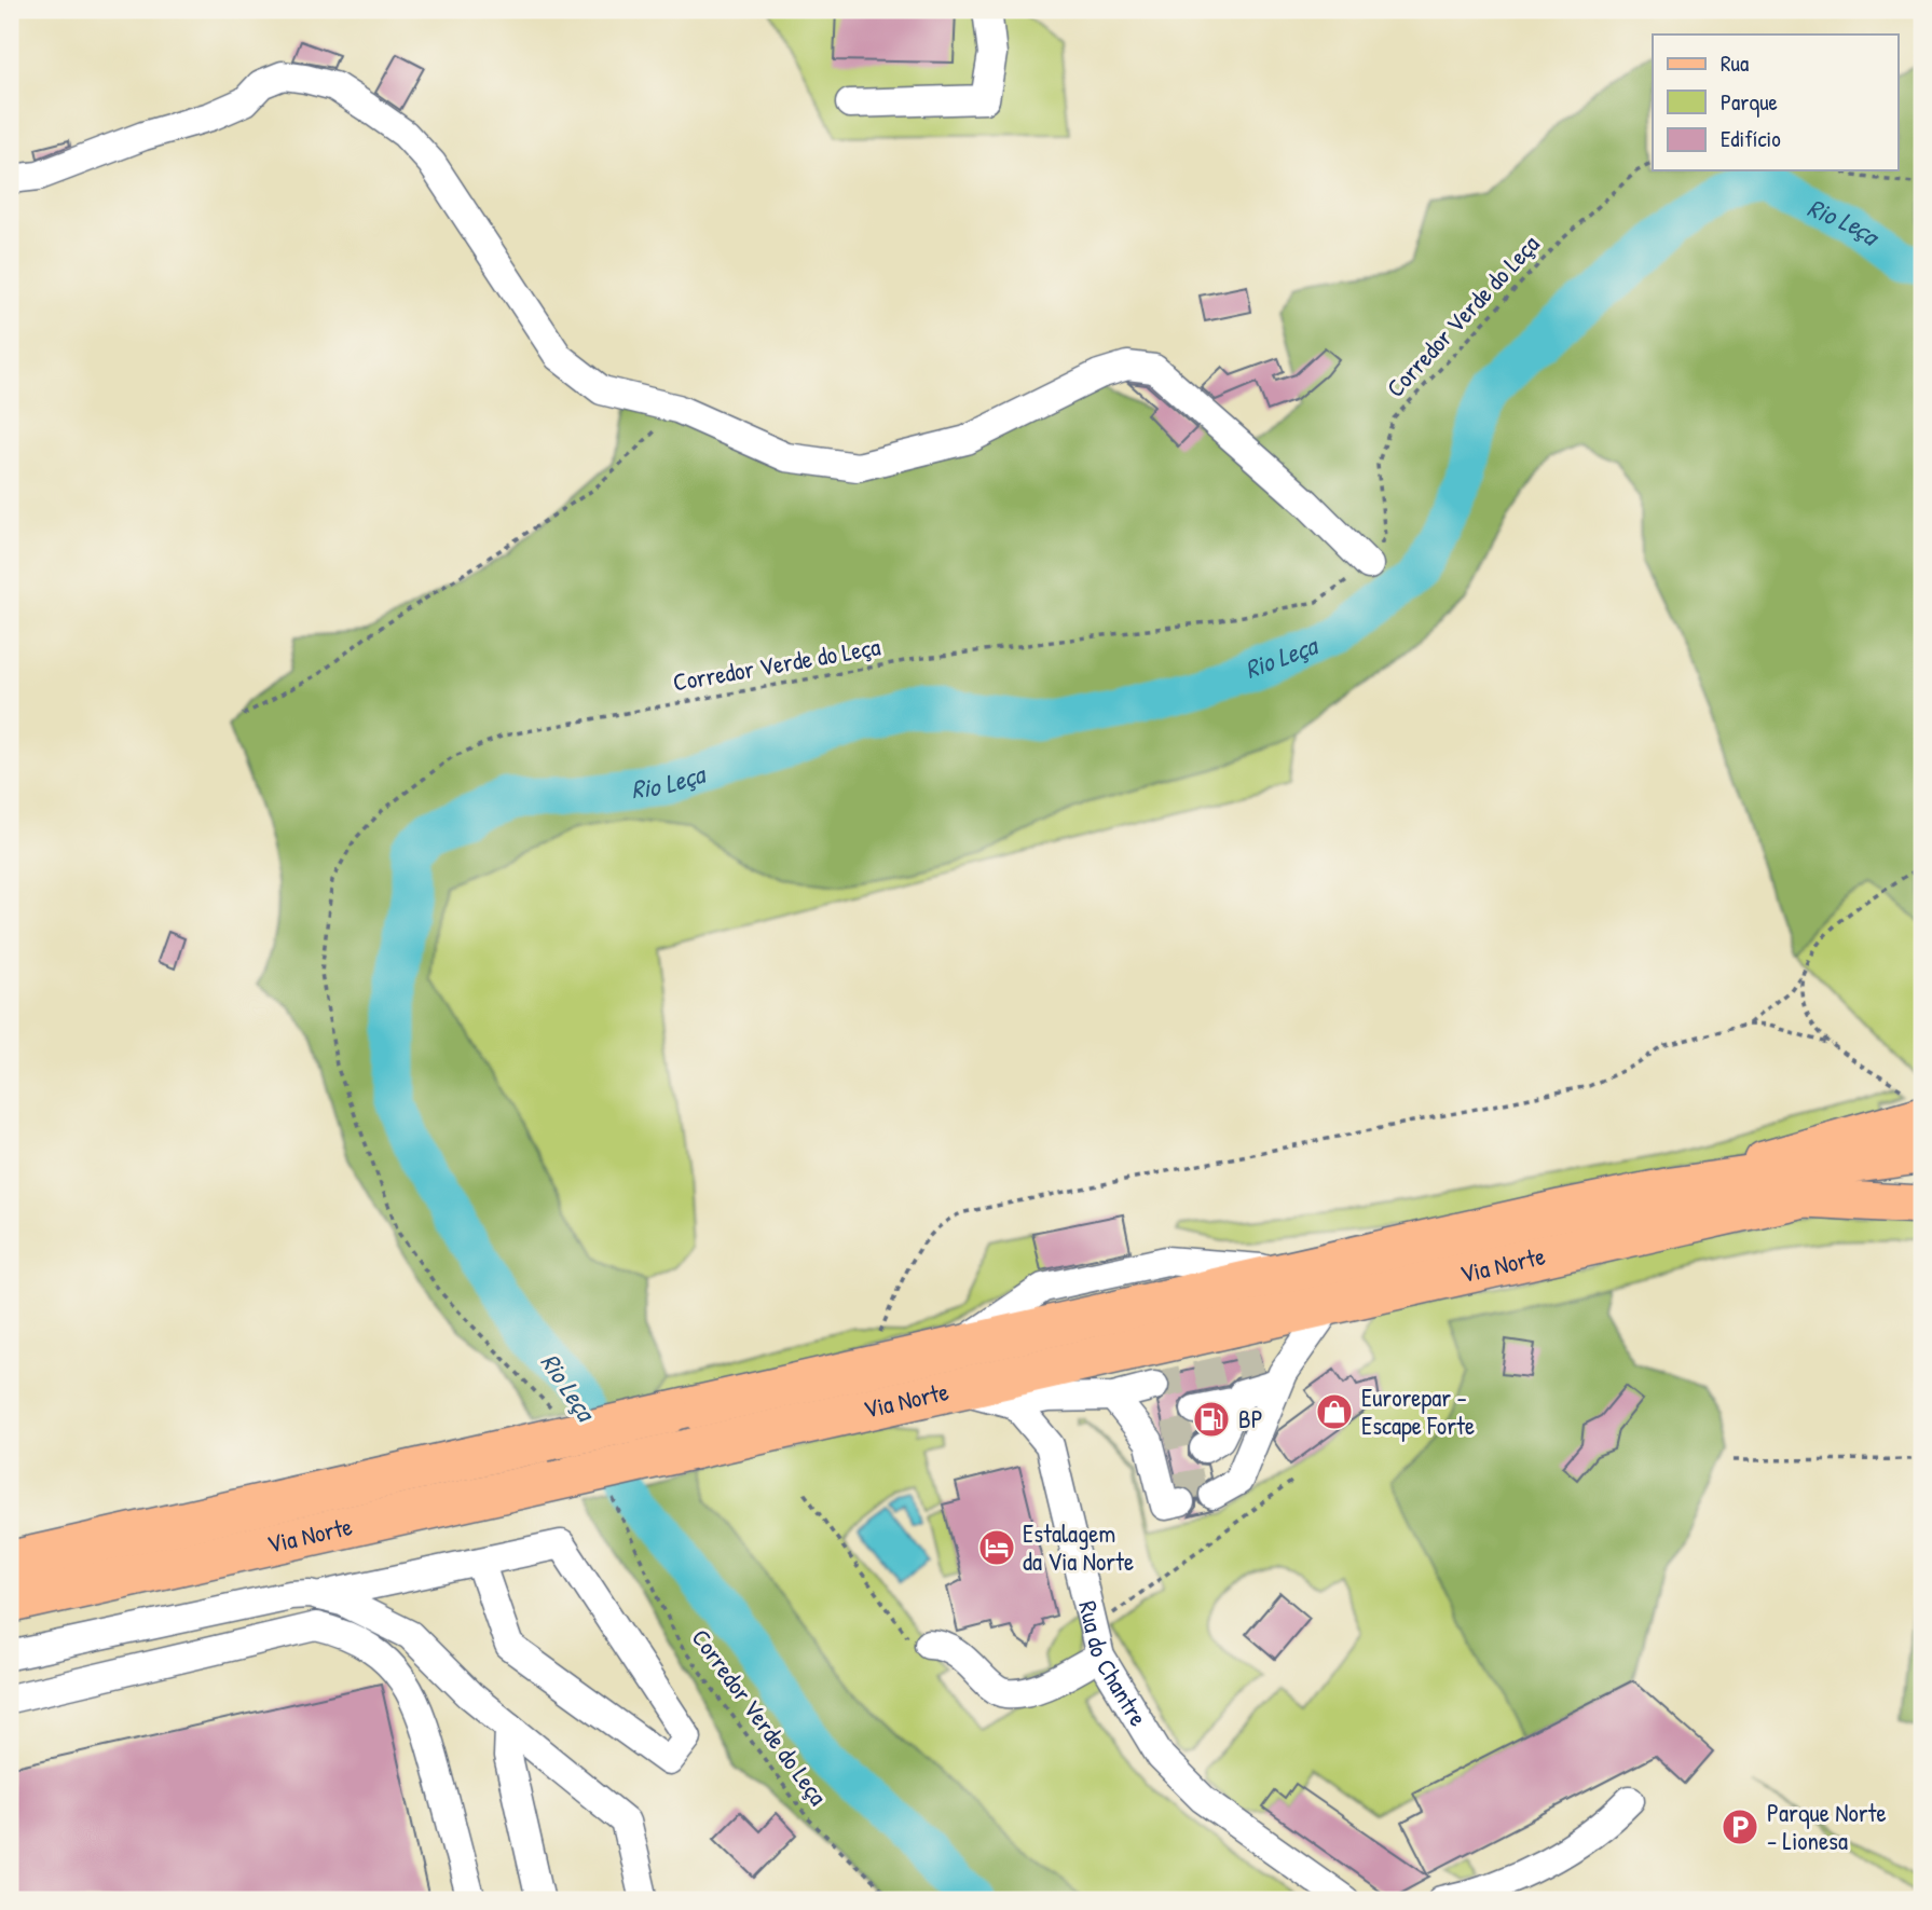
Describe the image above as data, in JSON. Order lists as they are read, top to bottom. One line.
{"streets":{"highway":["Via Norte"],"street":["Rua do Chantre"],"path":["Corredor Verde do Leça"]},"crossings":[["Corredor Verde do Leça","Via Norte"]],"water":["Rio Leça"],"places":{"shop":["Eurorepar - Escape Forte"],"fuel station":["BP"],"hotel":["Estalagem da Via Norte"],"parking":["Parque Norte - Lionesa"]},"legend":["Rua","Parque","Edifício"]}
